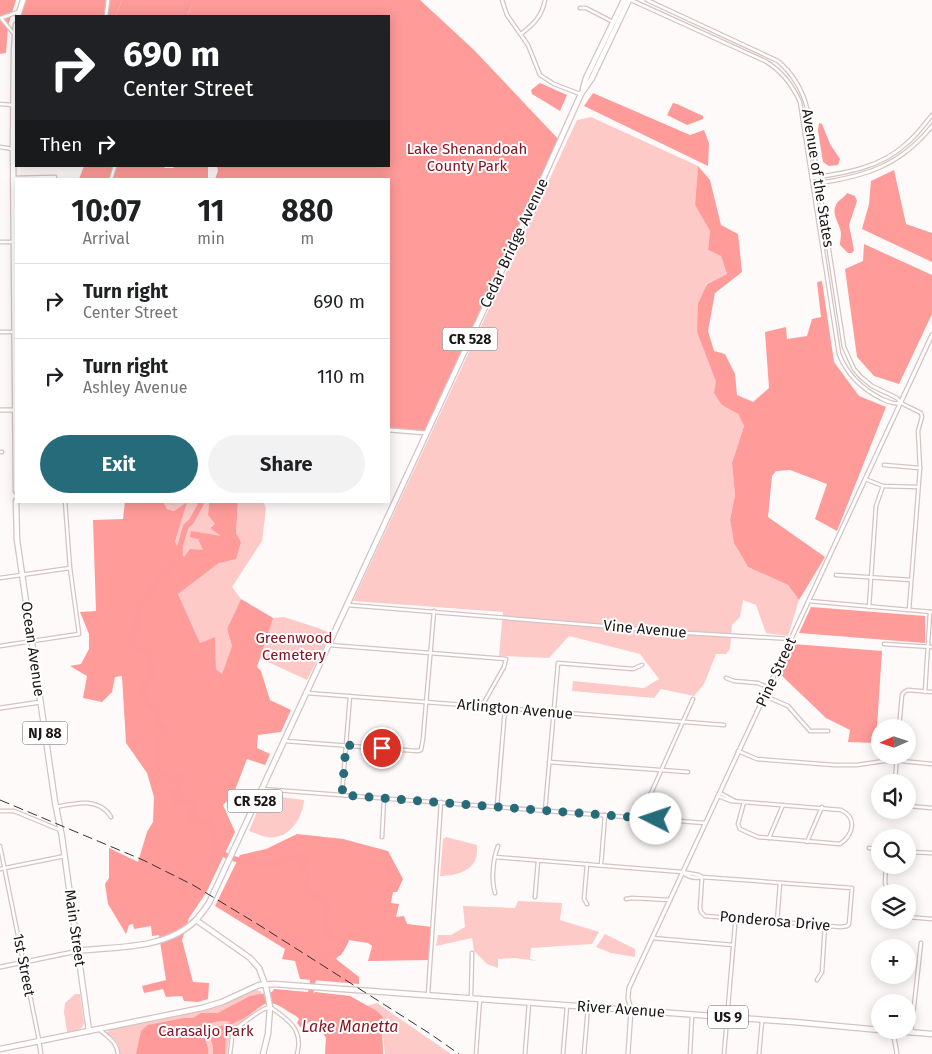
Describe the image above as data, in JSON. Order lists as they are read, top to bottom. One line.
{"streets":{"main road":["Cedar Bridge Avenue","CR 528","Ocean Avenue","NJ 88","Main Street","River Avenue","US 9"],"street":["Avenue of the States","Vine Avenue","Pine Street","Arlington Avenue","Ponderosa Drive","1st Street"]},"crossings":[["Avenue of the States","Cedar Bridge Avenue"],["Avenue of the States","Pine Street"],["Cedar Bridge Avenue","Vine Avenue"],["Cedar Bridge Avenue","Arlington Avenue"],["Vine Avenue","Pine Street"],["Ocean Avenue","Main Street"],["Pine Street","Ponderosa Drive"],["Pine Street","River Avenue"],["Main Street","US 9"],["1st Street","US 9"],["River Avenue","US 9"]],"water":["Lake Manetta"],"parks":["Lake Shenandoah County Park","Greenwood Cemetery","Carasaljo Park"],"north":"left","page":{"turn":["690 m","Center Street"],"then":"Then","eta":["10:07","Arrival","11","min","880","m"],"list":[{"name":"Turn right","note":"Center Street","value":"690 m"},{"name":"Turn right","note":"Ashley Avenue","value":"110 m"}],"buttons":["Exit","Share"],"map_buttons":["+","−"]}}
